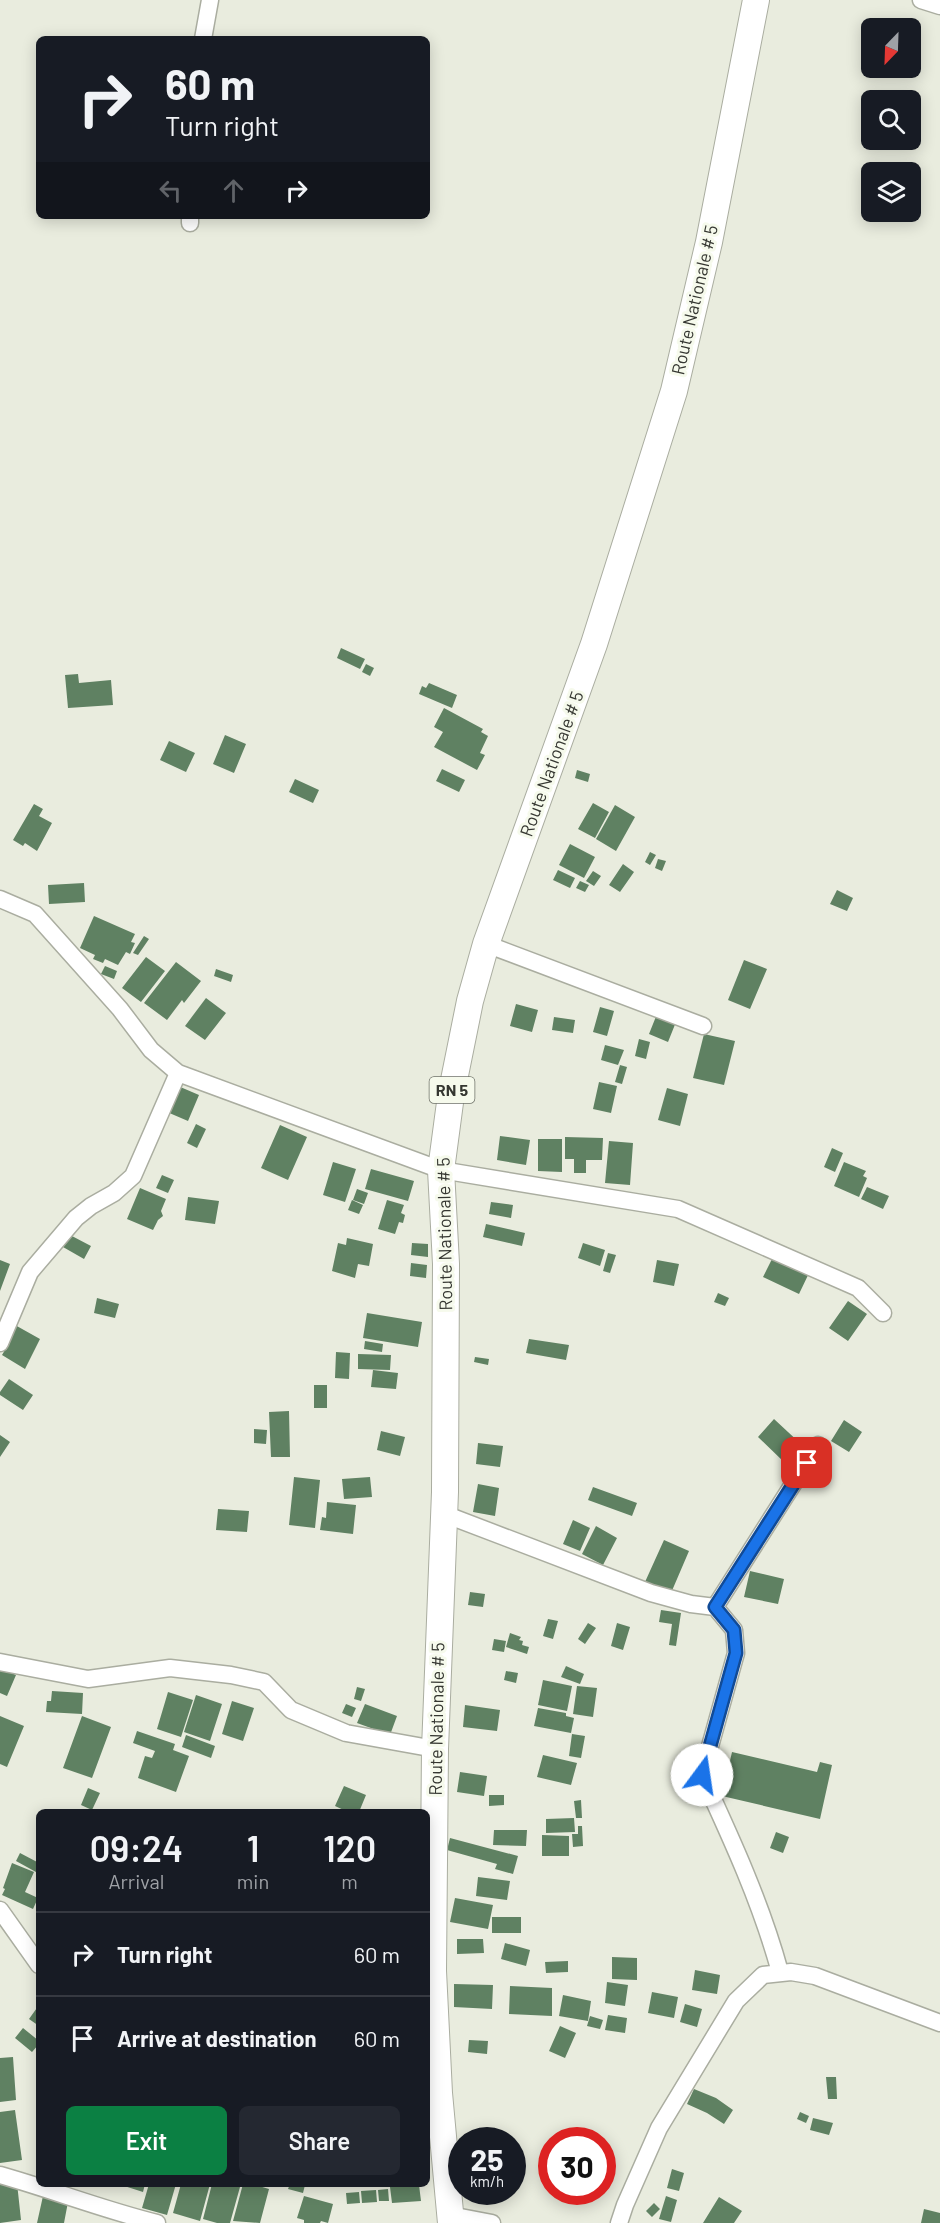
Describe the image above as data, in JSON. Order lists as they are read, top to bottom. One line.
{"streets":{"main road":["Route Nationale # 5","RN 5"]},"north":"bottom left","page":{"turn":["60 m","Turn right"],"eta":["09:24","Arrival","1","min","120","m"],"list":[{"name":"Turn right","value":"60 m"},{"name":"Arrive at destination","value":"60 m"}],"buttons":["Exit","Share"],"speed":"25 km/h","limit":"30"}}
